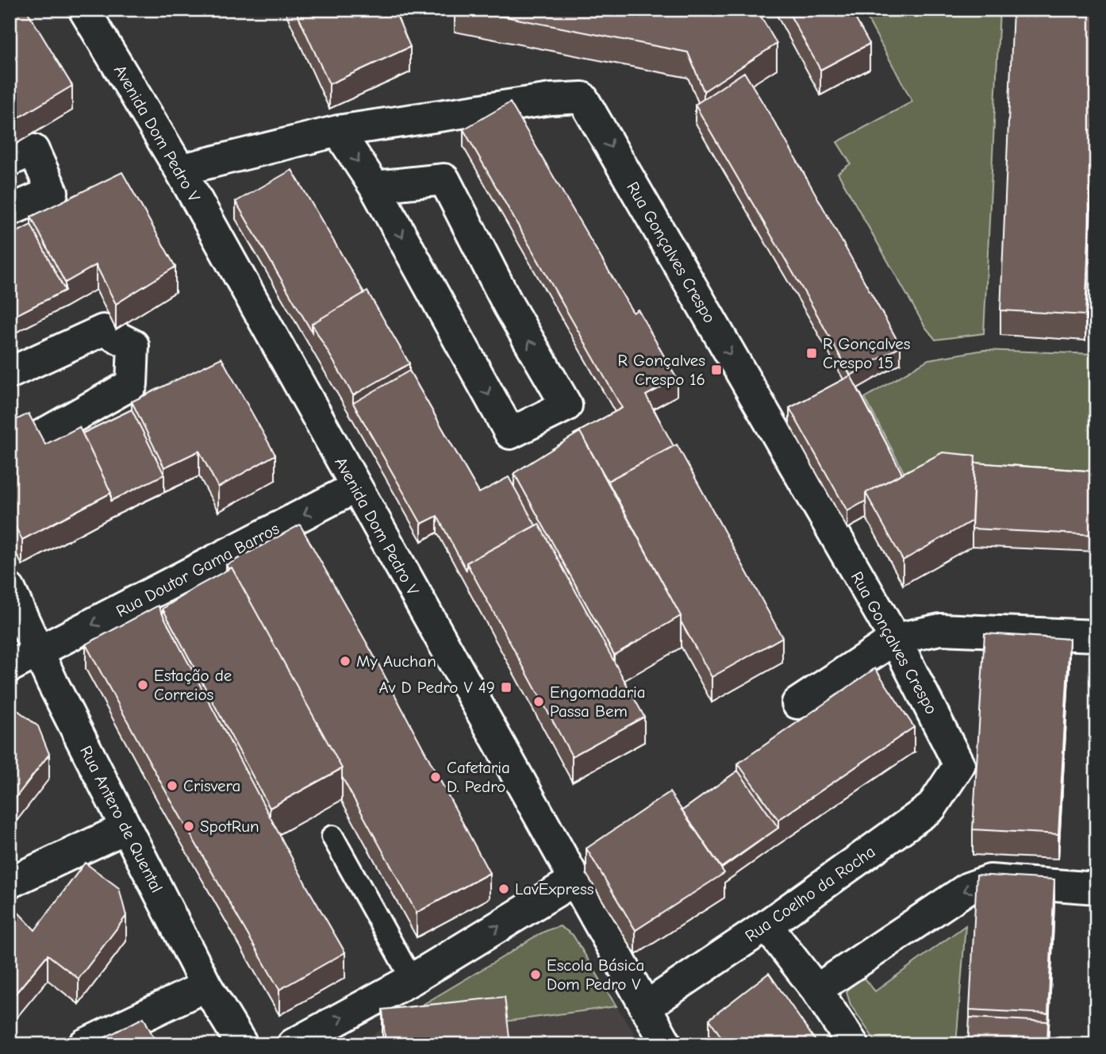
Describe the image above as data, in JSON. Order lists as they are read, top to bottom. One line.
{"streets":{"street":["Avenida Dom Pedro V","Rua Gonçalves Crespo","Rua Doutor Gama Barros","Rua Antero de Quental","Rua Coelho da Rocha"]},"crossings":[["Avenida Dom Pedro V","Rua Gonçalves Crespo"],["Avenida Dom Pedro V","Rua Doutor Gama Barros"],["Avenida Dom Pedro V","Rua Coelho da Rocha"],["Rua Gonçalves Crespo","Rua Coelho da Rocha"],["Rua Doutor Gama Barros","Rua Antero de Quental"]],"one_way":["Rua Gonçalves Crespo","Rua Doutor Gama Barros"],"places":{"transit":["R Gonçalves Crespo 15","R Gonçalves Crespo 16","Av D Pedro V 49"],"other":["My Auchan","Estação de Correios","Engomadaria Passa Bem","Cafetaria D. Pedro","Crisvera","SpotRun","LavExpress","Escola Básica Dom Pedro V"]}}
